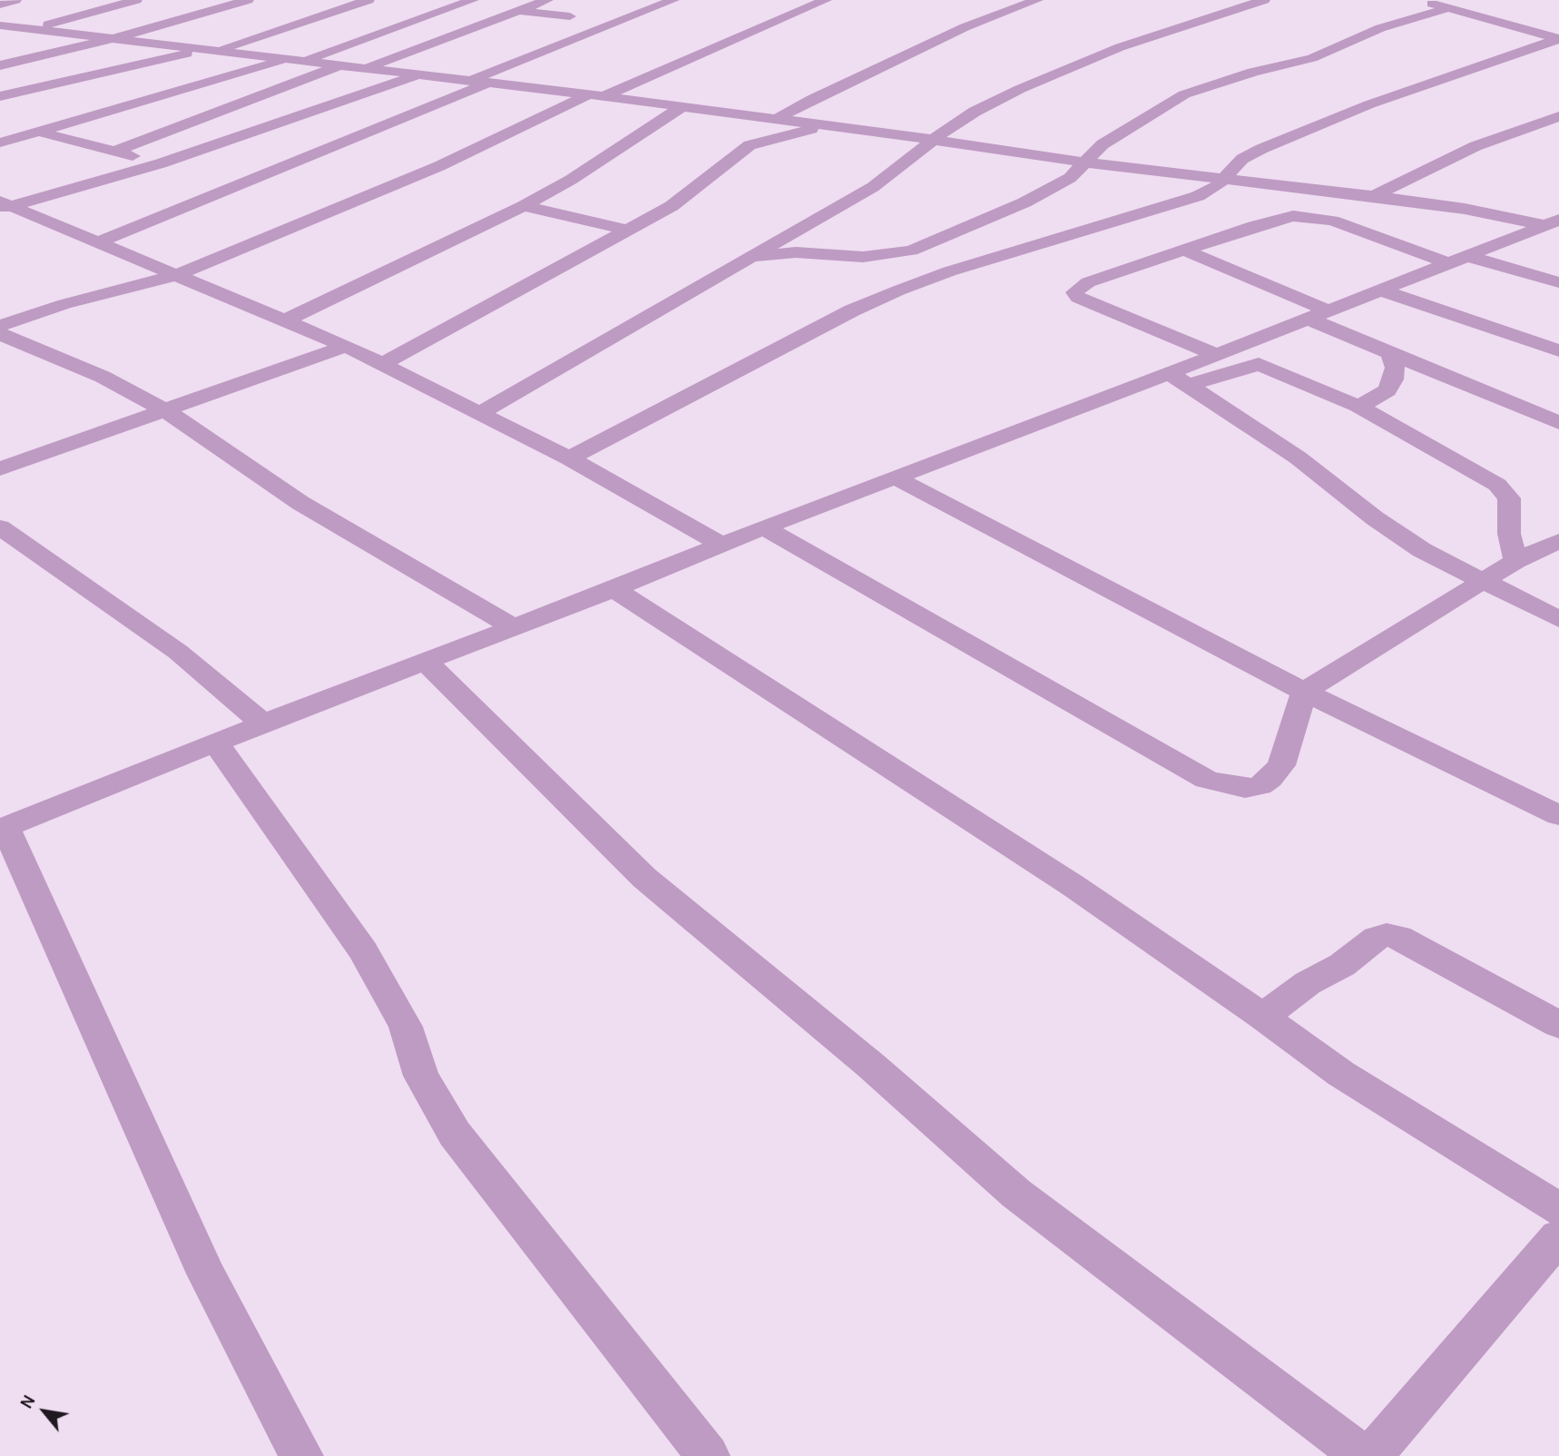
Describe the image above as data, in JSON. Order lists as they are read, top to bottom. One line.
{"north":"top left"}
